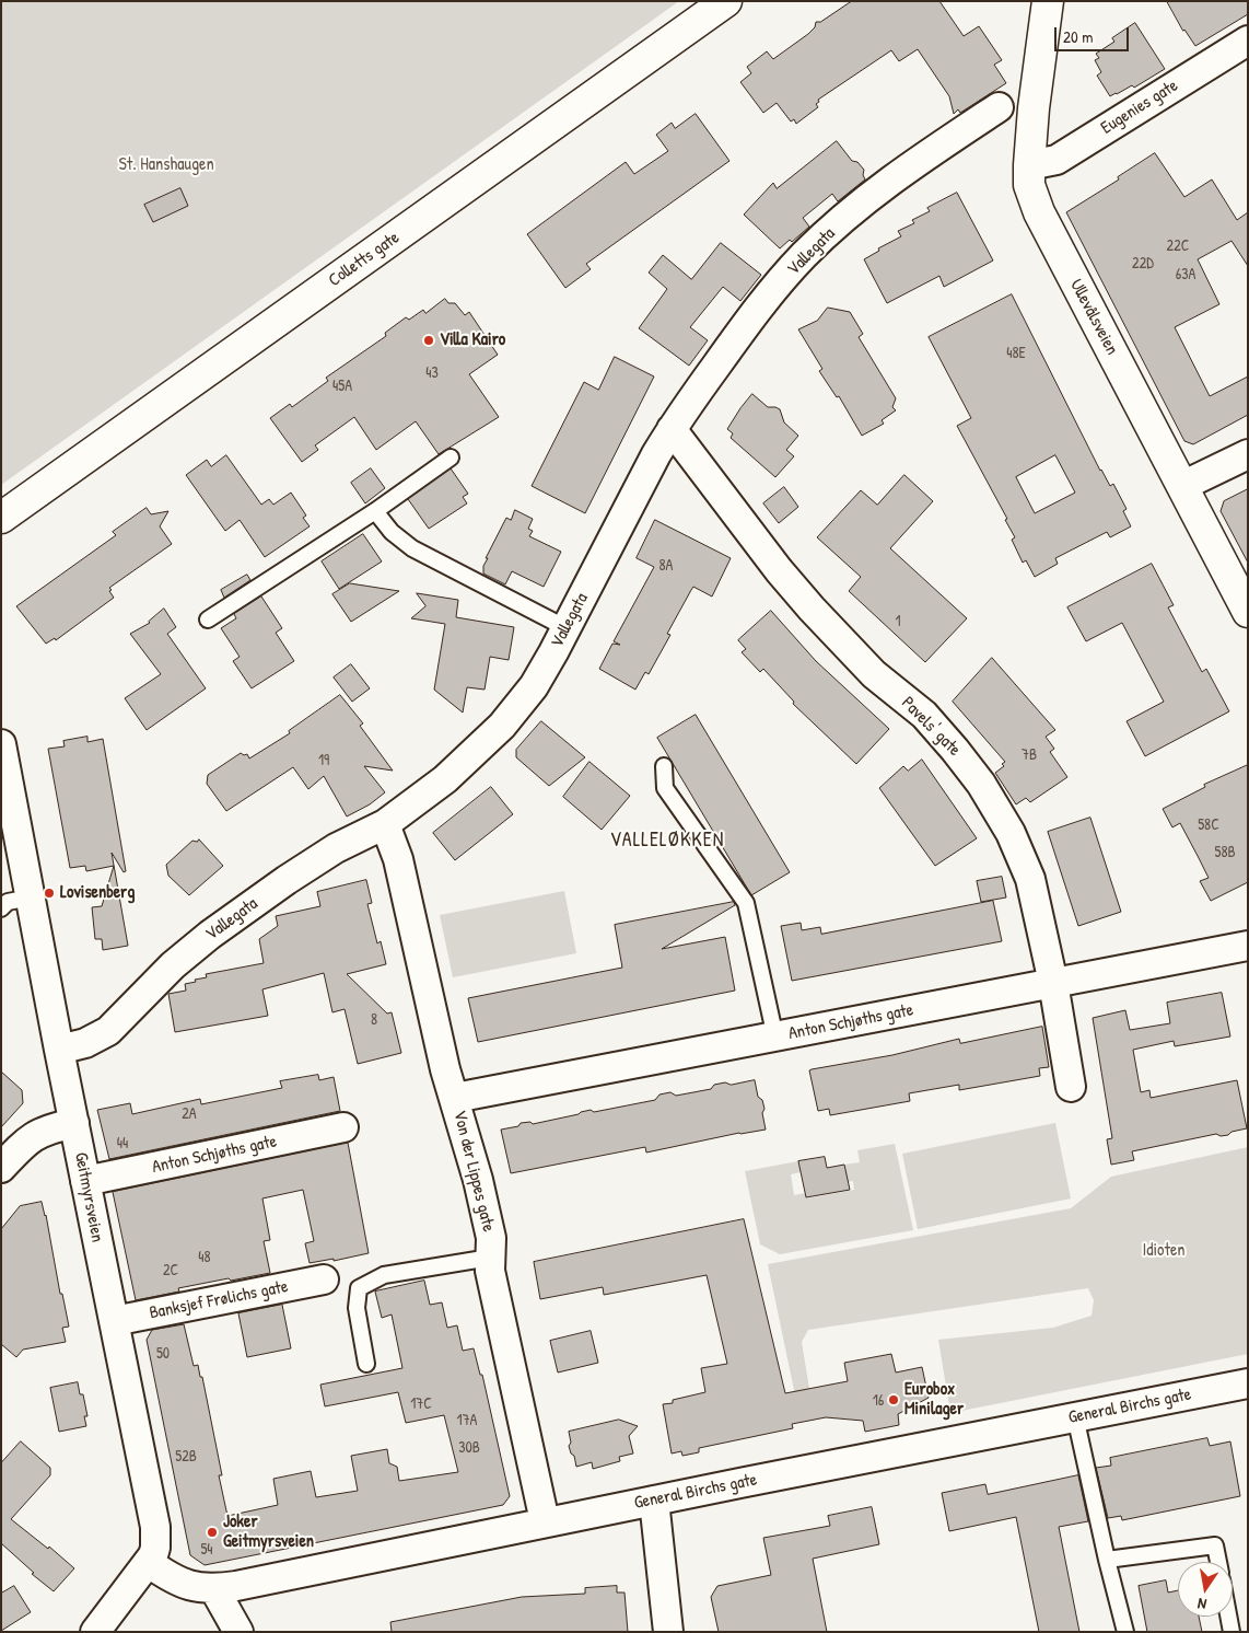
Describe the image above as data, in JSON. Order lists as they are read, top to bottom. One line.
{"streets":{"main road":["Colletts gate","Ullevålsveien"],"street":["Eugenies gate","Vallegata","Pavels' gate","Anton Schjøths gate","Von der Lippes gate","Geitmyrsveien","Banksjef Frølichs gate","General Birchs gate"]},"crossings":[["Eugenies gate","Ullevålsveien"],["Vallegata","Pavels' gate"],["Vallegata","Von der Lippes gate"],["Vallegata","Geitmyrsveien"],["Pavels' gate","Anton Schjøths gate"],["Anton Schjøths gate","Von der Lippes gate"],["Anton Schjøths gate","Geitmyrsveien"],["Von der Lippes gate","General Birchs gate"],["Geitmyrsveien","Banksjef Frølichs gate"],["Geitmyrsveien","General Birchs gate"]],"districts":["VALLELØKKEN"],"parks":["St. Hanshaugen","Idioten"],"places":["Villa Kairo","Lovisenberg","Eurobox Minilager","Joker Geitmyrsveien"],"house_numbers":["22C","22D","63A","48E","43","45A","8A","1","7B","19","58C","58B","8","2A","44","48","2C","50","16","17C","17A","30B","52B","54"],"scale_bar":"20 m","north":"bottom"}
